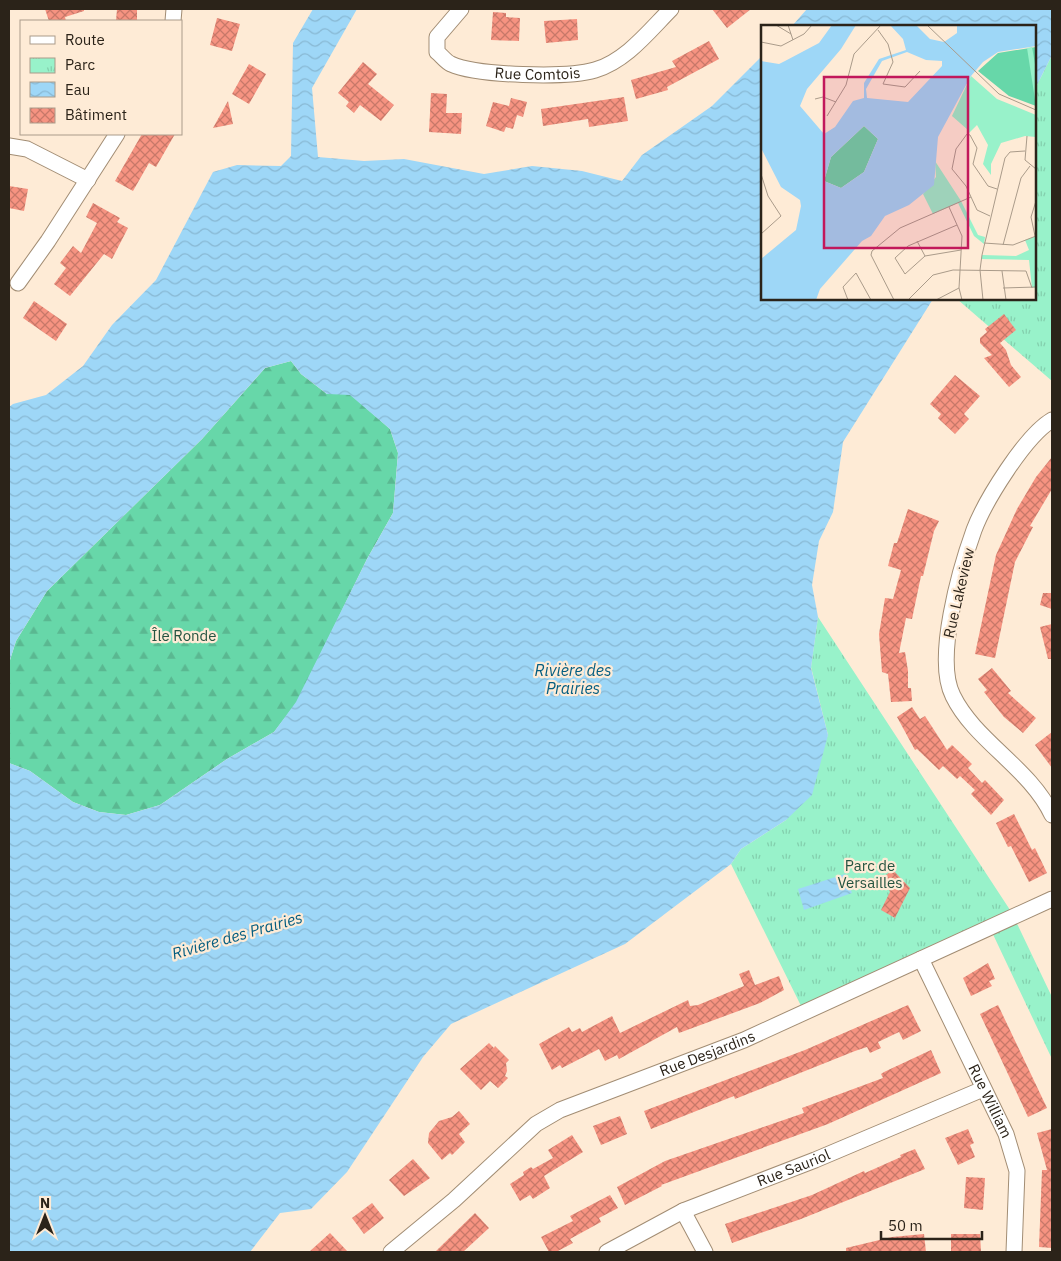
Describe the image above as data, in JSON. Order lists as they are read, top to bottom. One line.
{"streets":{"street":["Rue Comtois","Rue Lakeview","Rue Desjardins","Rue William","Rue Sauriol"]},"crossings":[["Rue Desjardins","Rue William"],["Rue William","Rue Sauriol"]],"water":["Rivière des Prairies"],"parks":["Île Ronde","Parc de Versailles"],"legend":["Route","Parc","Eau","Bâtiment"],"scale_bar":"50 m","north":"top"}
